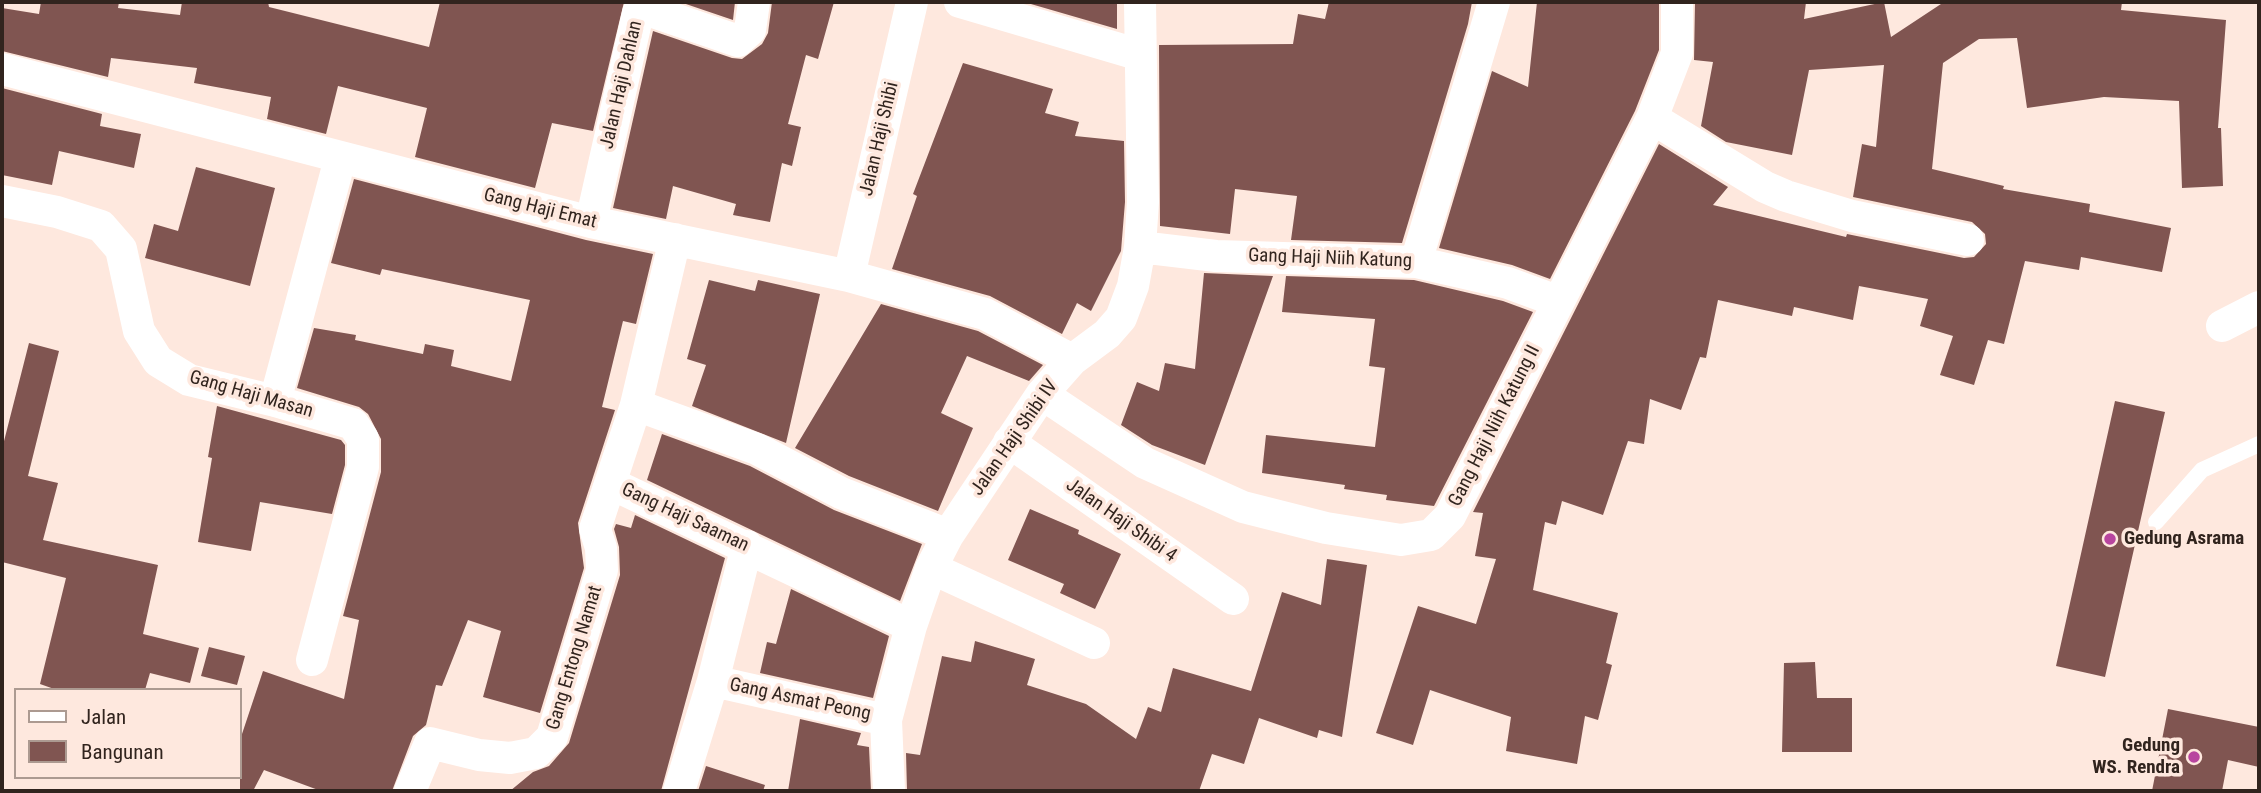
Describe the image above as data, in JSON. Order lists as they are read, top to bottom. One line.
{"streets":{"street":["Jalan Haji Dahlan","Jalan Haji Shibi","Gang Haji Emat","Gang Haji Niih Katung","Gang Haji Masan","Gang Haji Niih Katung II","Jalan Haji Shibi IV","Gang Haji Saaman","Jalan Haji Shibi 4","Gang Entong Namat","Gang Asmat Peong"]},"crossings":[["Jalan Haji Dahlan","Gang Haji Emat"],["Jalan Haji Shibi","Gang Haji Emat"],["Gang Haji Emat","Jalan Haji Shibi IV"],["Gang Haji Emat","Gang Haji Saaman"],["Gang Haji Niih Katung","Gang Haji Niih Katung II"],["Gang Haji Niih Katung","Jalan Haji Shibi IV"],["Gang Haji Niih Katung II","Jalan Haji Shibi IV"],["Jalan Haji Shibi IV","Gang Haji Saaman"],["Jalan Haji Shibi IV","Jalan Haji Shibi 4"],["Jalan Haji Shibi IV","Gang Asmat Peong"],["Gang Haji Saaman","Gang Entong Namat"]],"places":["Gedung Asrama","Gedung WS. Rendra"],"legend":["Jalan","Bangunan"]}
